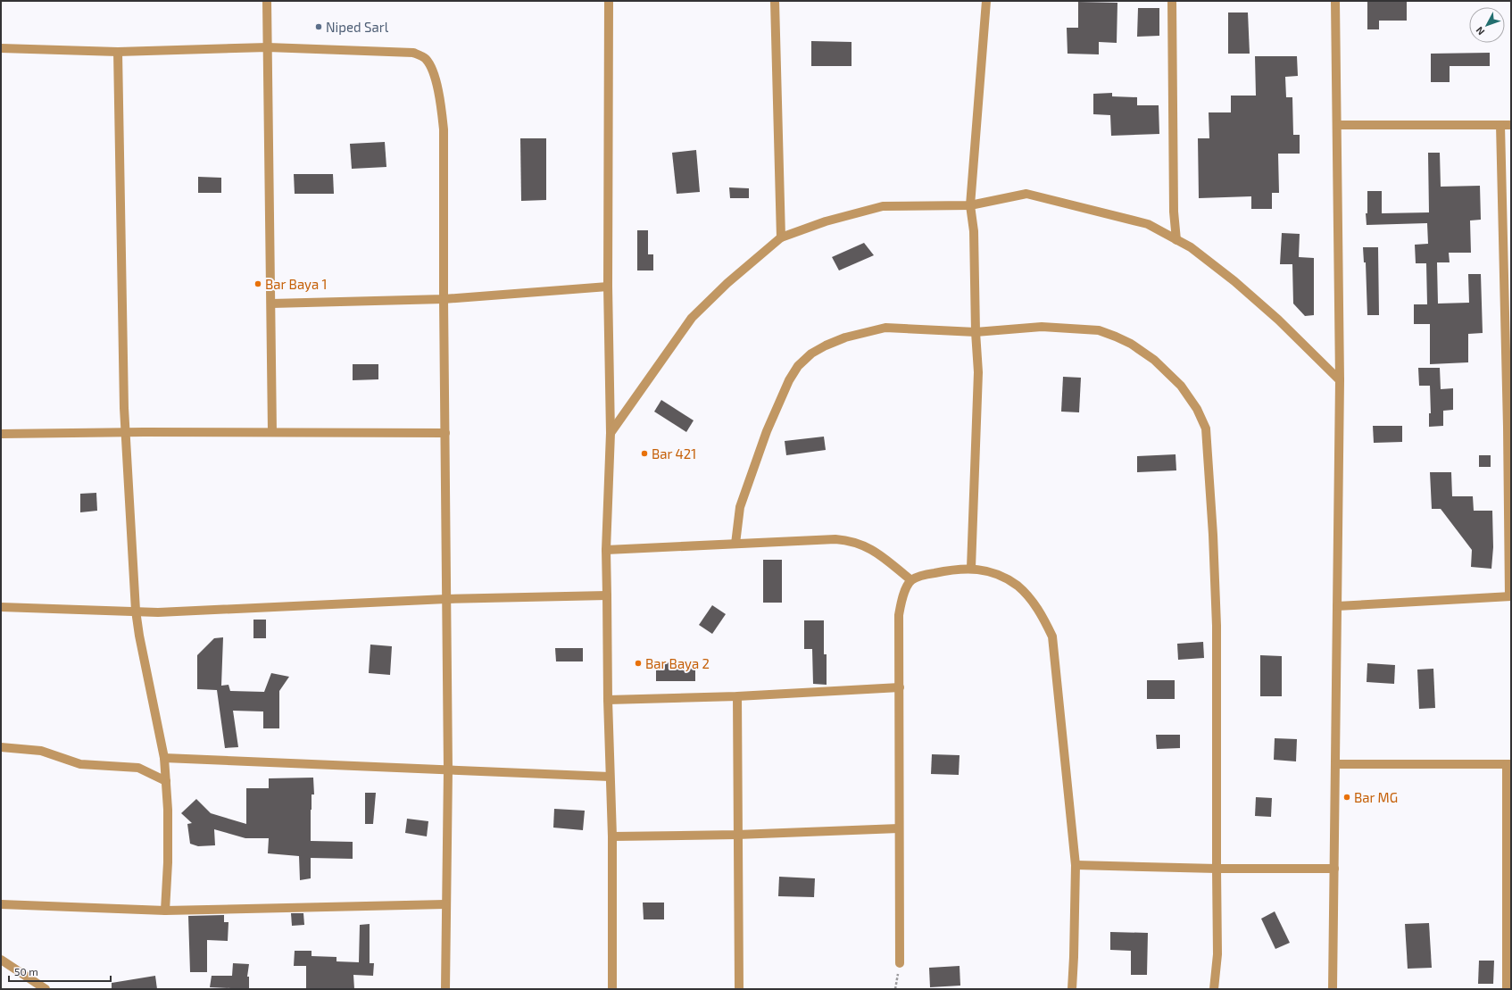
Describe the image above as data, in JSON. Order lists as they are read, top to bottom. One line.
{"places":["Niped Sarl","Bar Baya 1","Bar 421","Bar Baya 2","Bar MG"],"scale_bar":"50 m","north":"bottom left"}
